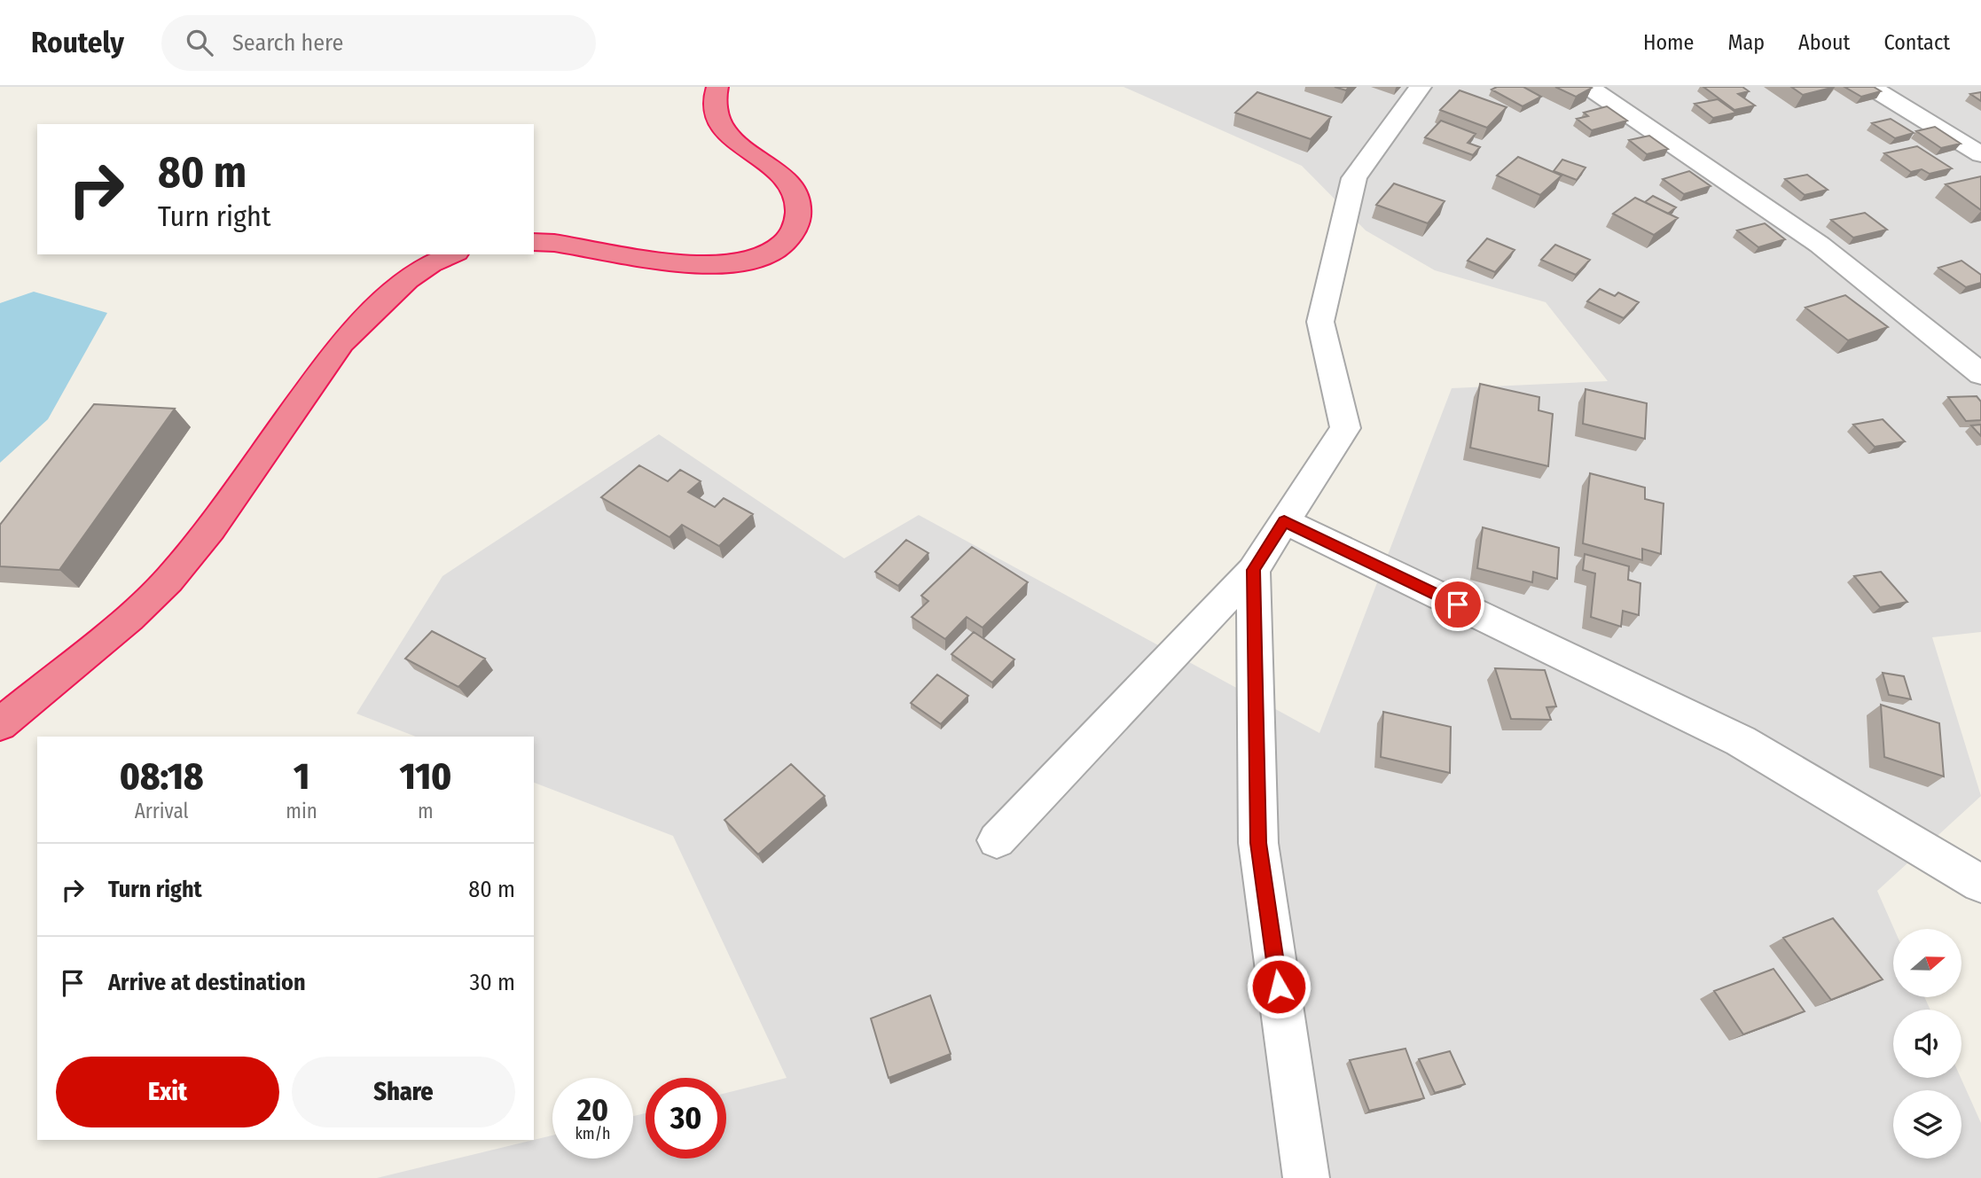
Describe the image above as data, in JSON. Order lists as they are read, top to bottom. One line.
{"north":"right","page":{"header":"Routely","search":"Search here","nav":["Home","Map","About","Contact"],"turn":["80 m","Turn right"],"eta":["08:18","Arrival","1","min","110","m"],"list":[{"name":"Turn right","value":"80 m"},{"name":"Arrive at destination","value":"30 m"}],"buttons":["Exit","Share"],"speed":"20 km/h","limit":"30"}}
